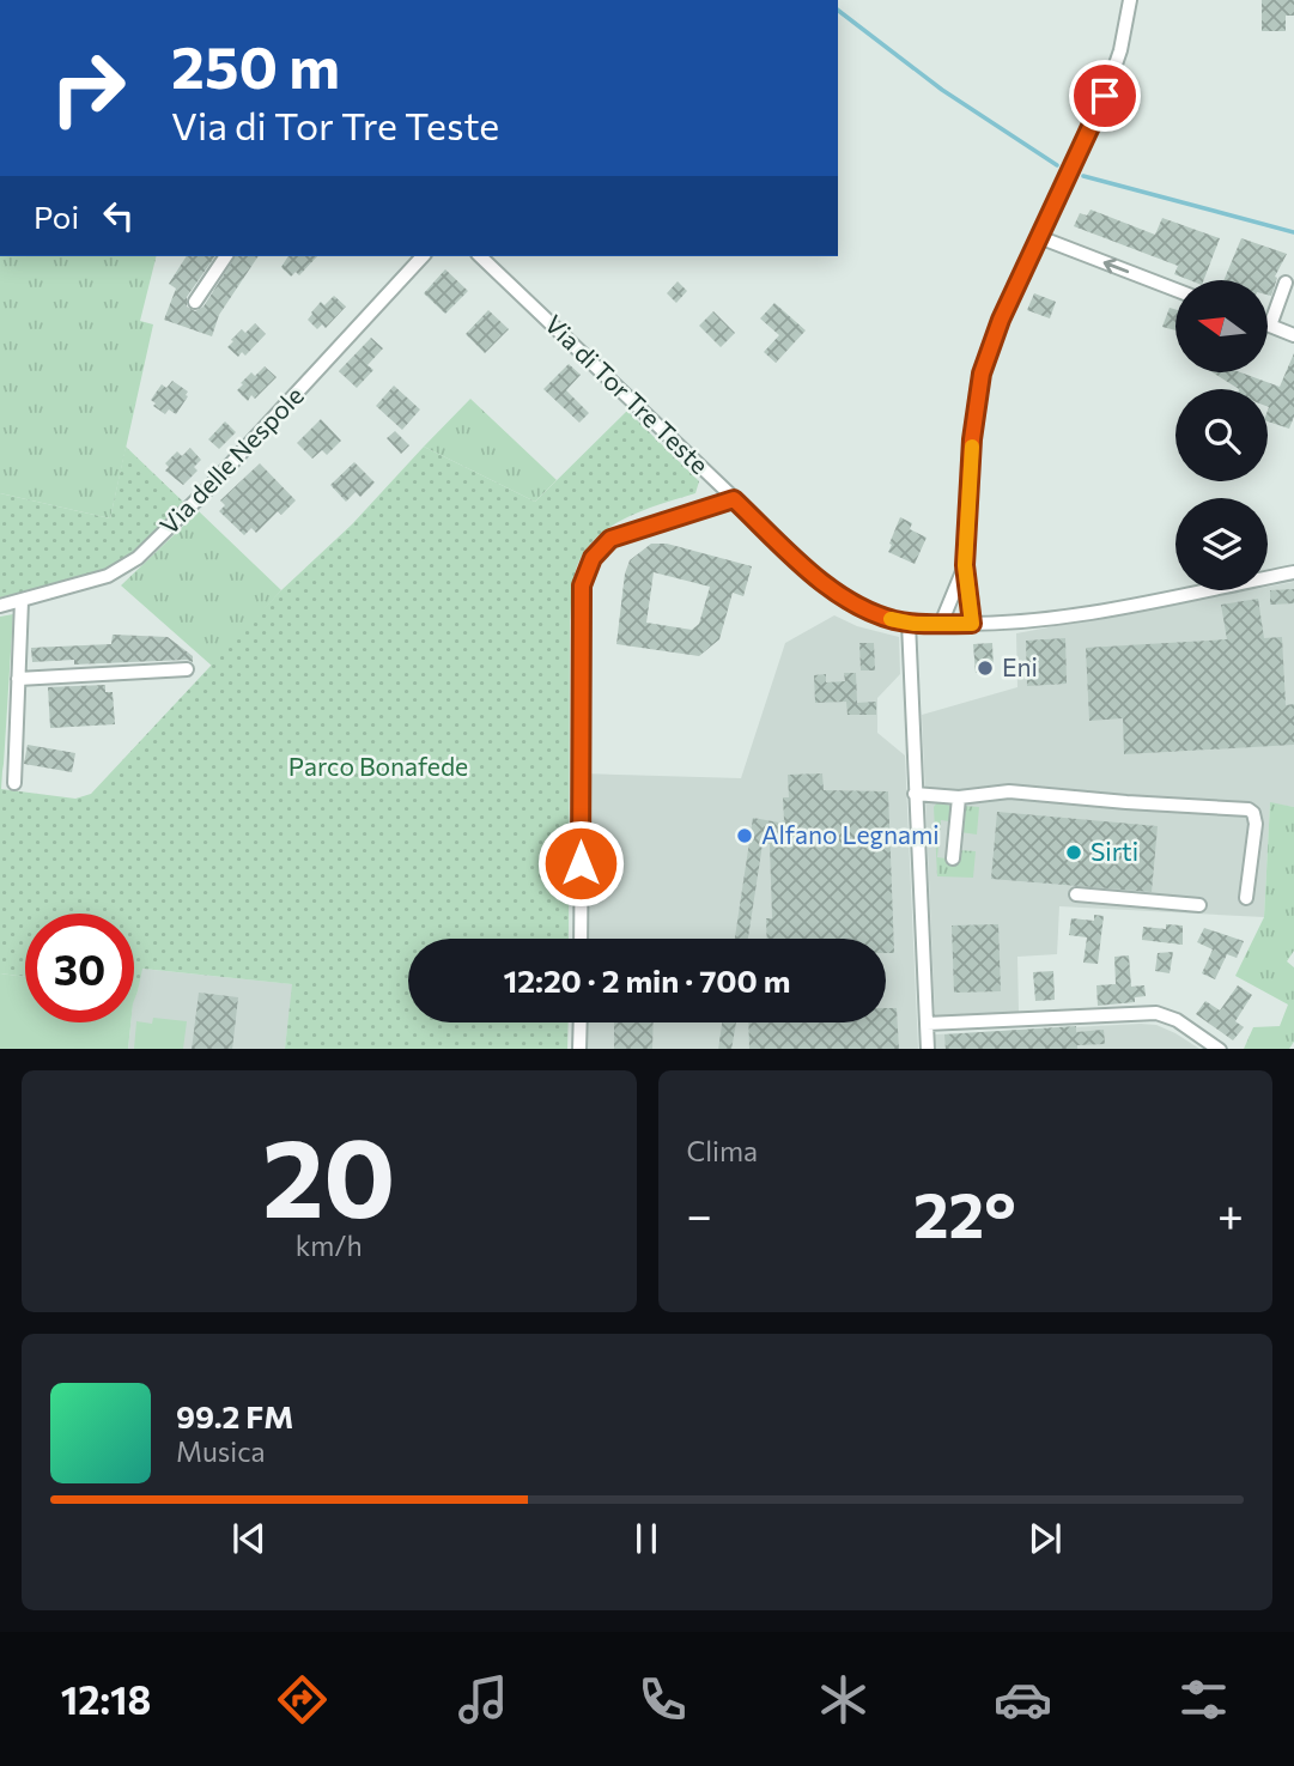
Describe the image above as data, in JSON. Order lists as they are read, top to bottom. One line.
{"streets":{"street":["Via di Tor Tre Teste","Via delle Nespole"]},"parks":["Parco Bonafede"],"places":["Eni","Alfano Legnami","Sirti"],"north":"left","page":{"turn":["250 m","Via di Tor Tre Teste"],"then":"Poi","limit":"30","trip":"12:20 · 2 min · 700 m","tile":[["20","km/h"],"Clima"],"heat":["−","22°","+"],"song":["99.2 FM","Musica"],"tabs":"12:18"}}
